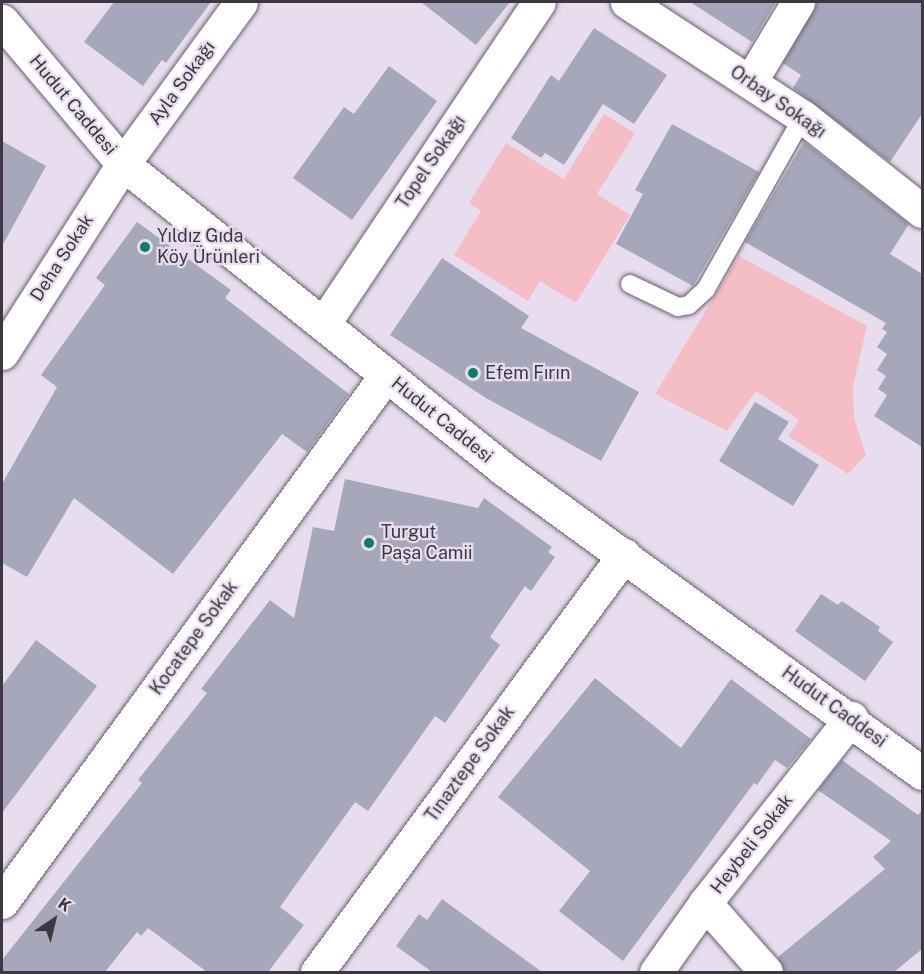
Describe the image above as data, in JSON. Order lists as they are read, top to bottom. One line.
{"streets":{"street":["Ayla Sokağı","Orbay Sokağı","Hudut Caddesi","Topel Sokağı","Deha Sokak","Kocatepe Sokak","Tınaztepe Sokak","Heybeli Sokak"]},"crossings":[["Ayla Sokağı","Hudut Caddesi"],["Ayla Sokağı","Deha Sokak"],["Hudut Caddesi","Topel Sokağı"],["Hudut Caddesi","Deha Sokak"],["Hudut Caddesi","Kocatepe Sokak"],["Hudut Caddesi","Tınaztepe Sokak"],["Hudut Caddesi","Heybeli Sokak"]],"places":["Yıldız Gıda Köy Ürünleri","Efem Fırın","Turgut Paşa Camii"],"north":"top right"}
